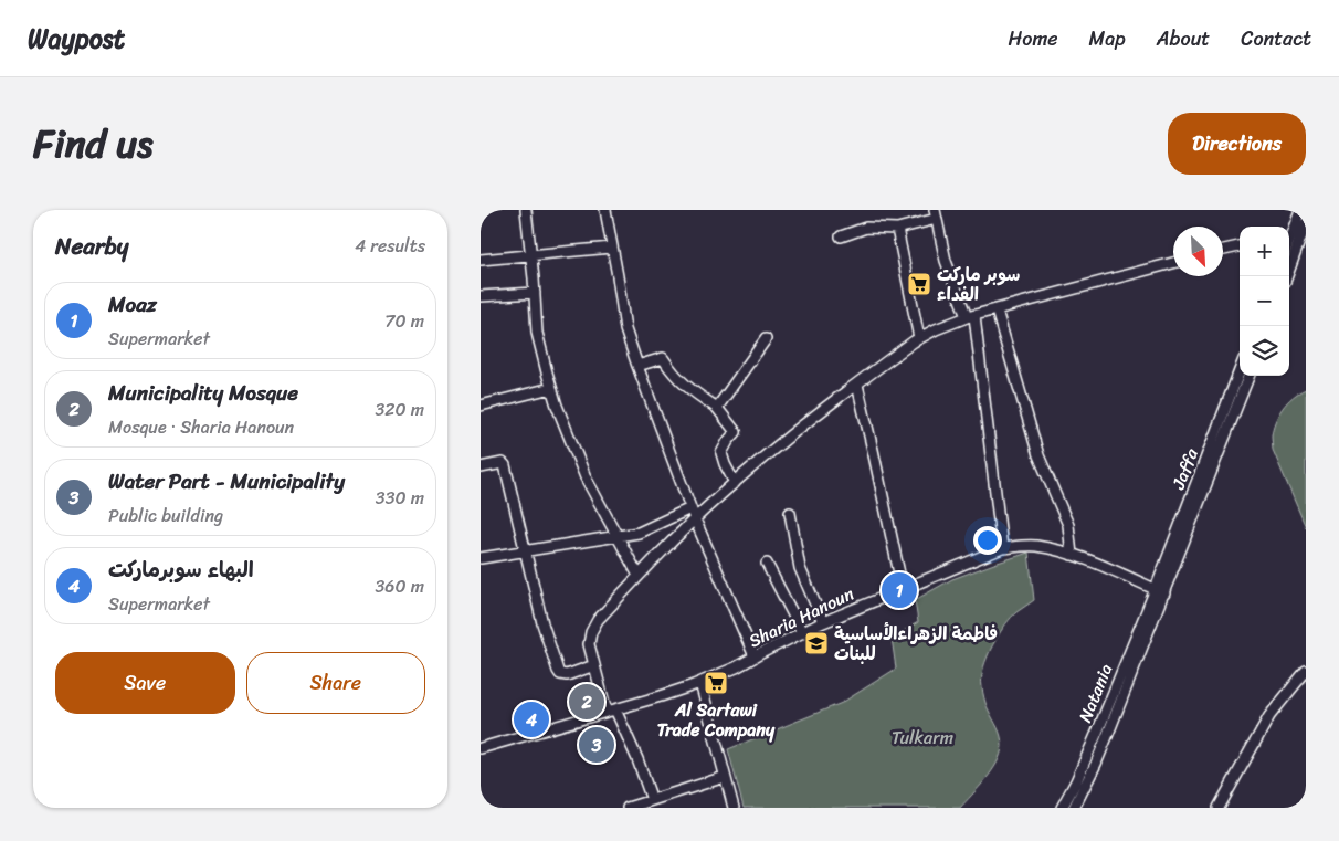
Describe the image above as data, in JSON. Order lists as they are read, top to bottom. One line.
{"streets":{"street":["Jaffa","Sharia Hanoun","Natania"]},"crossings":[["Jaffa","Sharia Hanoun"],["Jaffa","Natania"],["Sharia Hanoun","Natania"]],"parks":["Tulkarm"],"places":{"supermarket":["سوبر ماركت الفداء","Al Sartawi Trade Company"],"school or university":["فاطمة الزهراءالأساسية للبنات"]},"north":"bottom right","page":{"header":"Waypost","nav":["Home","Map","About","Contact"],"title":"Find us","buttons":["Directions",["Save","Share"]],"heading":["Nearby","4 results"],"map_buttons":["+","−"],"list":[{"mark":"1","name":"Moaz","note":"Supermarket","value":"70 m"},{"mark":"2","name":"Municipality Mosque","note":"Mosque · Sharia Hanoun","value":"320 m"},{"mark":"3","name":"Water Part - Municipality","note":"Public building","value":"330 m"},{"mark":"4","name":"البهاء سوبرماركت","note":"Supermarket","value":"360 m"}],"pins":["1","2","4","3"]}}
